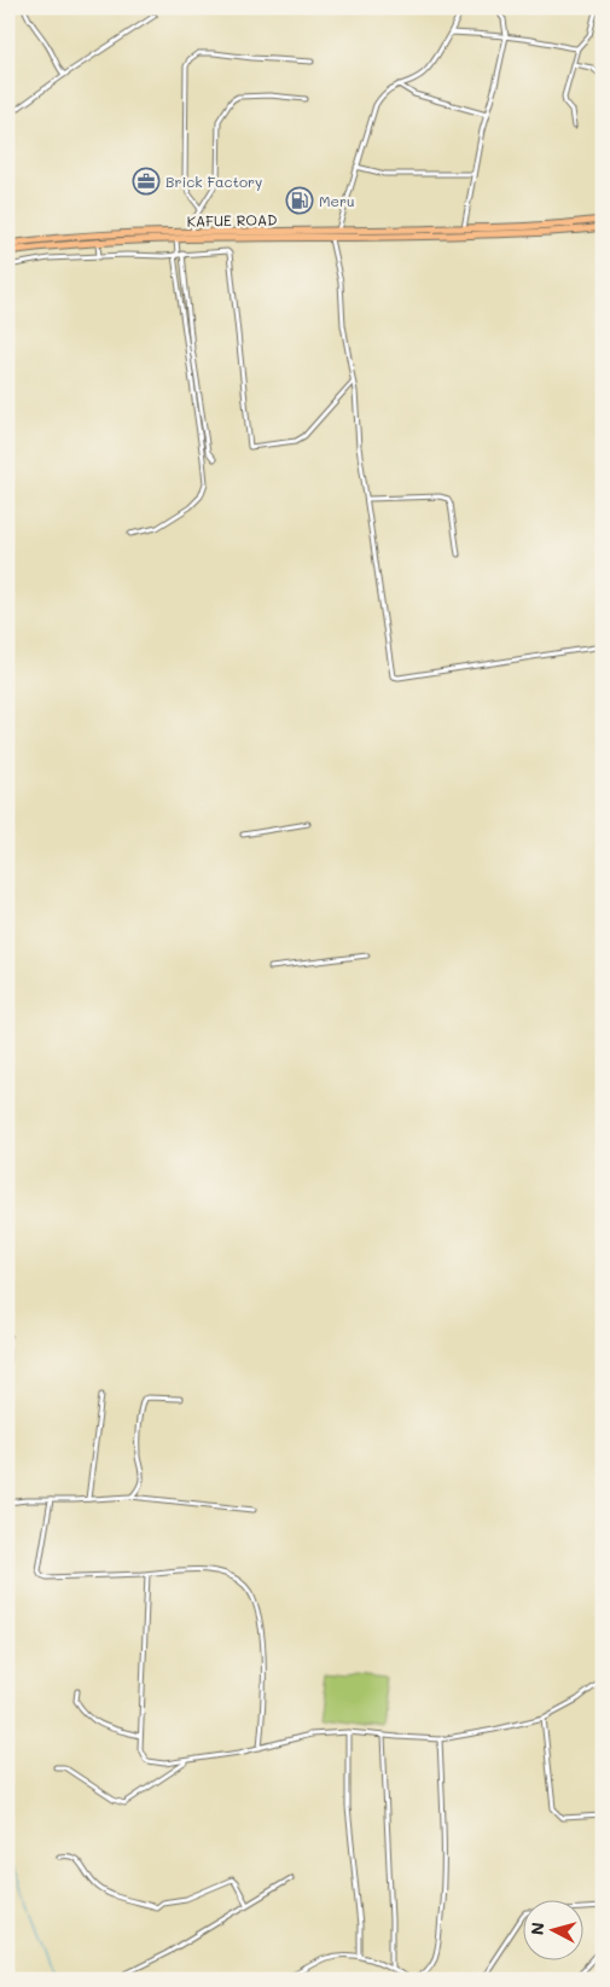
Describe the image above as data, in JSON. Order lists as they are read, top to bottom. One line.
{"streets":{"highway":["KAFUE ROAD"]},"places":{"office":["Brick Factory"],"fuel station":["Meru"]},"north":"left"}
